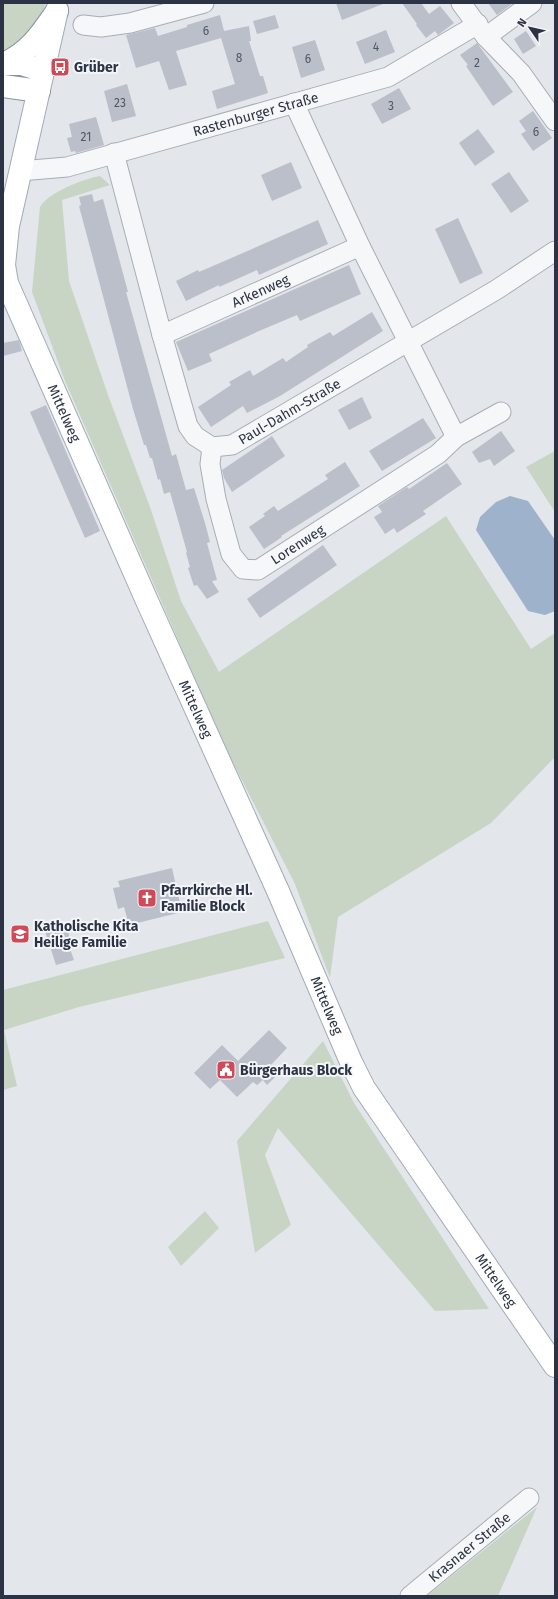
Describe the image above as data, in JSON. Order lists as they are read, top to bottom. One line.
{"streets":{"main road":["Mittelweg"],"street":["Rastenburger Straße","Arkenweg","Paul-Dahm-Straße","Lorenweg","Krasnaer Straße"]},"crossings":[["Rastenburger Straße","Mittelweg"],["Paul-Dahm-Straße","Lorenweg"]],"places":{"bus stop":["Grüber"],"church":["Pfarrkirche Hl. Familie Block"],"school or university":["Katholische Kita Heilige Familie"],"public building":["Bürgerhaus Block"]},"house_numbers":["6","4","8","6","2","23","3","6","21"],"north":"top left"}
